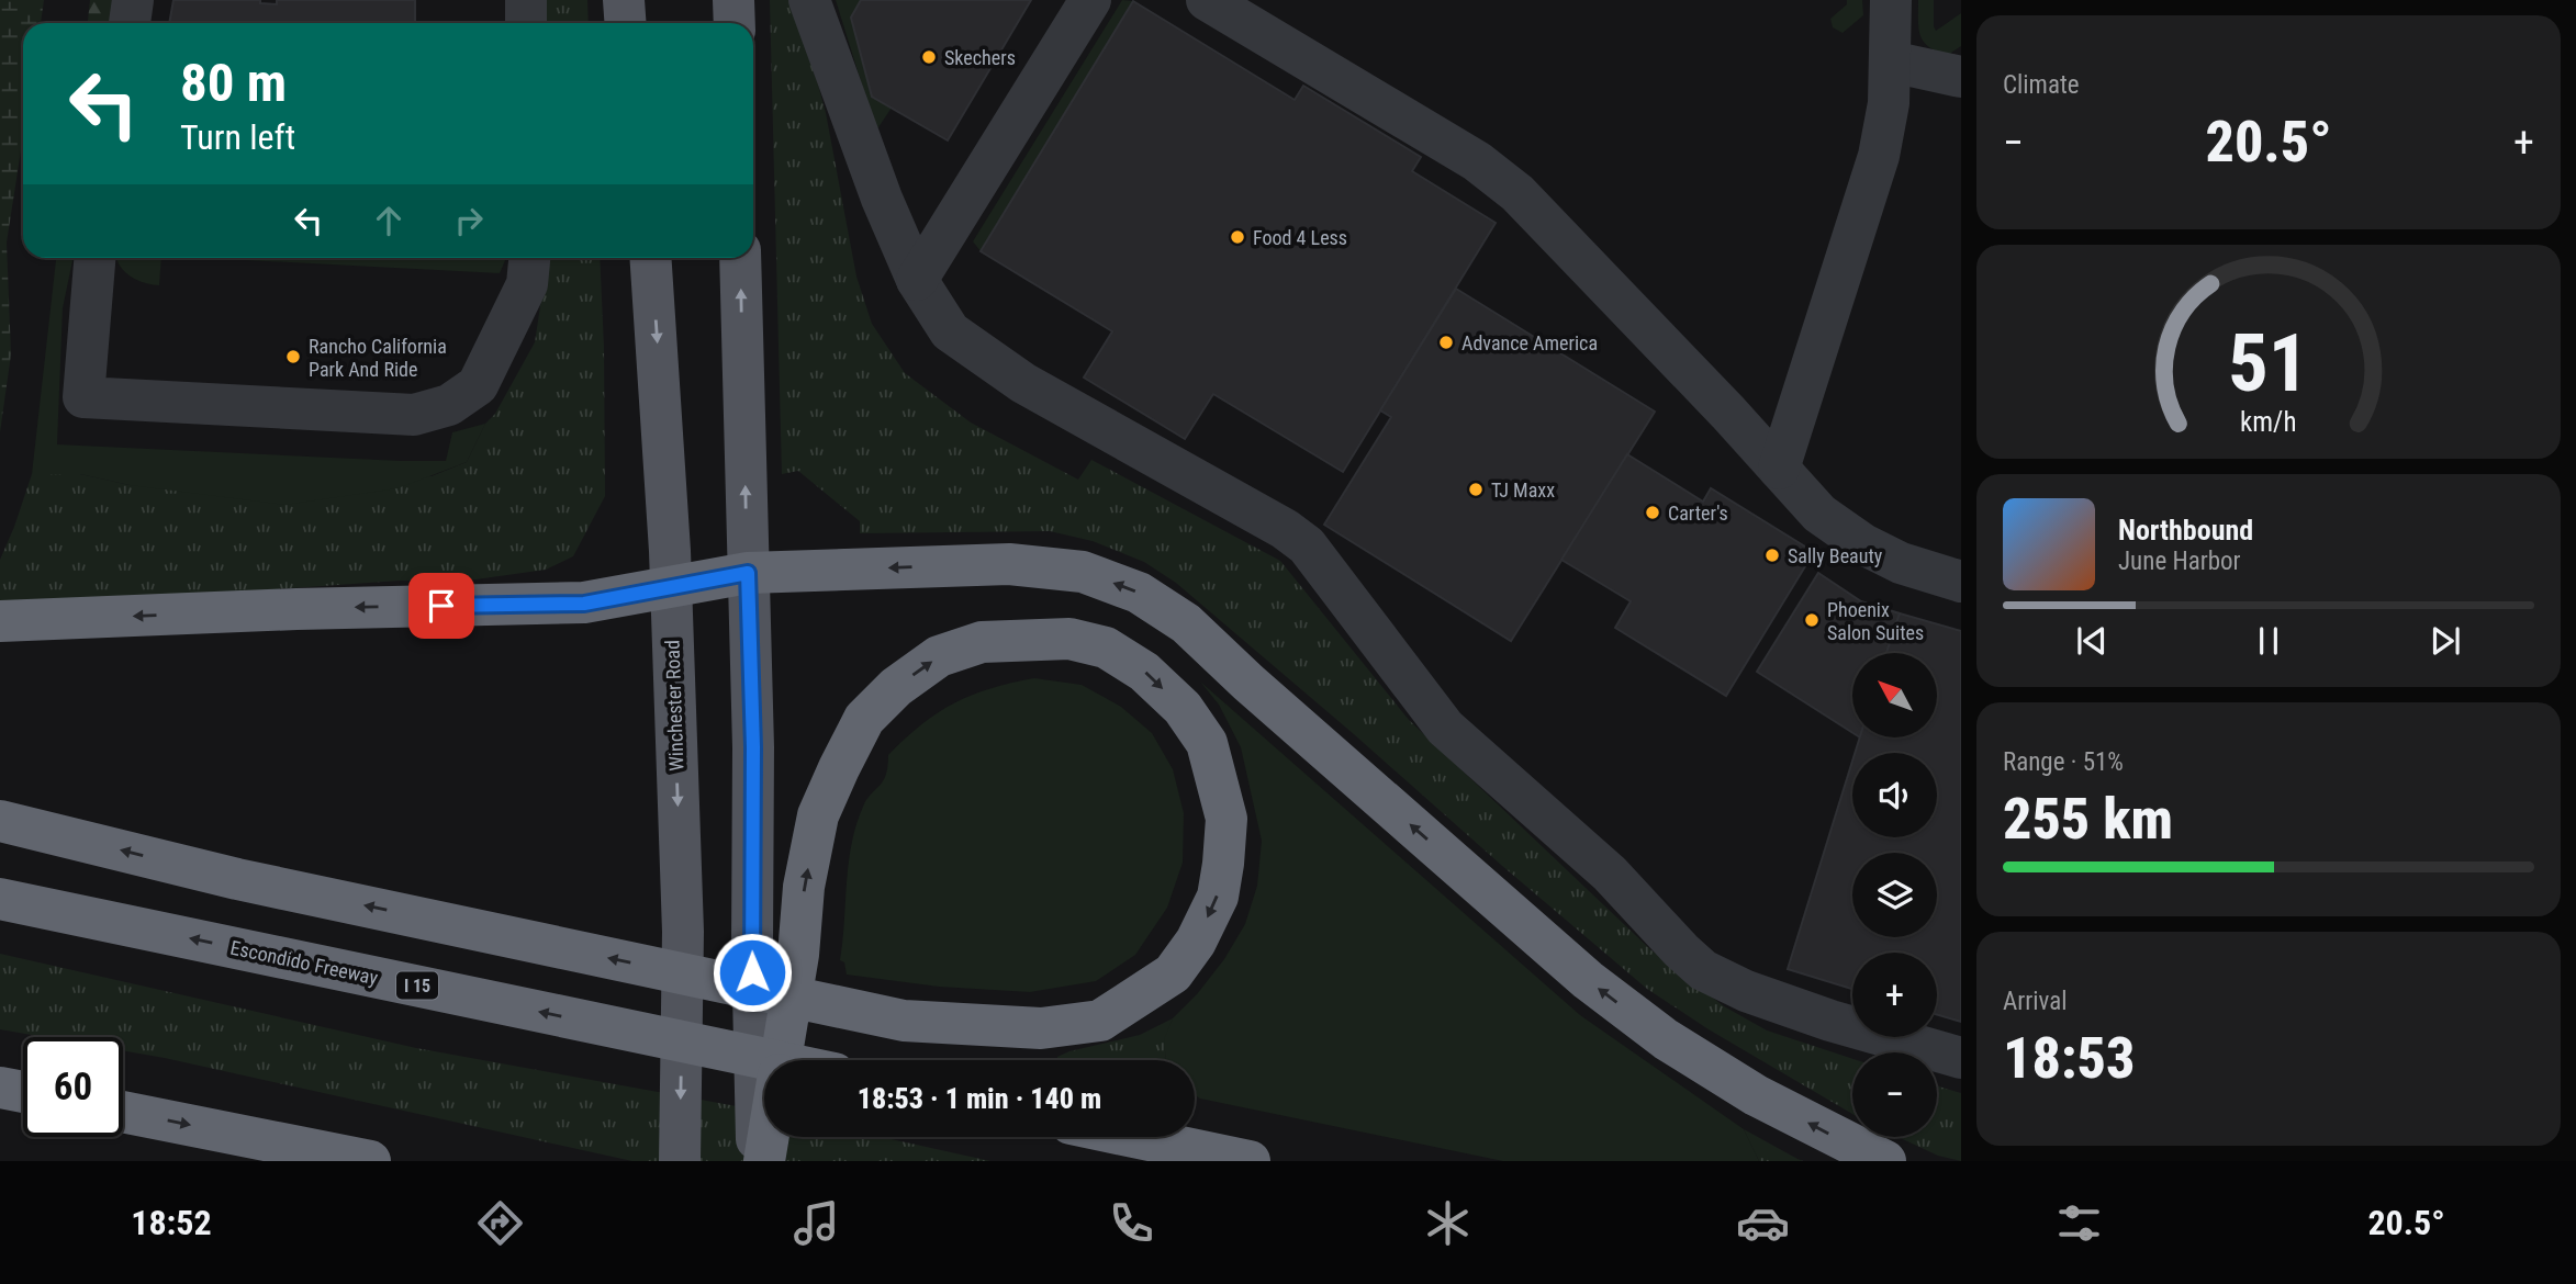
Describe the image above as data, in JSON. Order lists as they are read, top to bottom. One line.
{"streets":{"highway":["Escondido Freeway","I 15"],"main road":["Winchester Road"]},"places":["Skechers","Food 4 Less","Advance America","Rancho California Park And Ride","TJ Maxx","Carter's","Sally Beauty","Phoenix Salon Suites"],"north":"top left","page":{"tile":["Climate",["Range · 51%","255 km"],["Arrival","18:53"]],"turn":["80 m","Turn left"],"heat":["−","20.5°","+"],"song":["Northbound","June Harbor"],"map_buttons":["+","−"],"limit":"60","trip":"18:53 · 1 min · 140 m","tabs":["18:52","20.5°"],"gauge":["51","km/h"]}}
